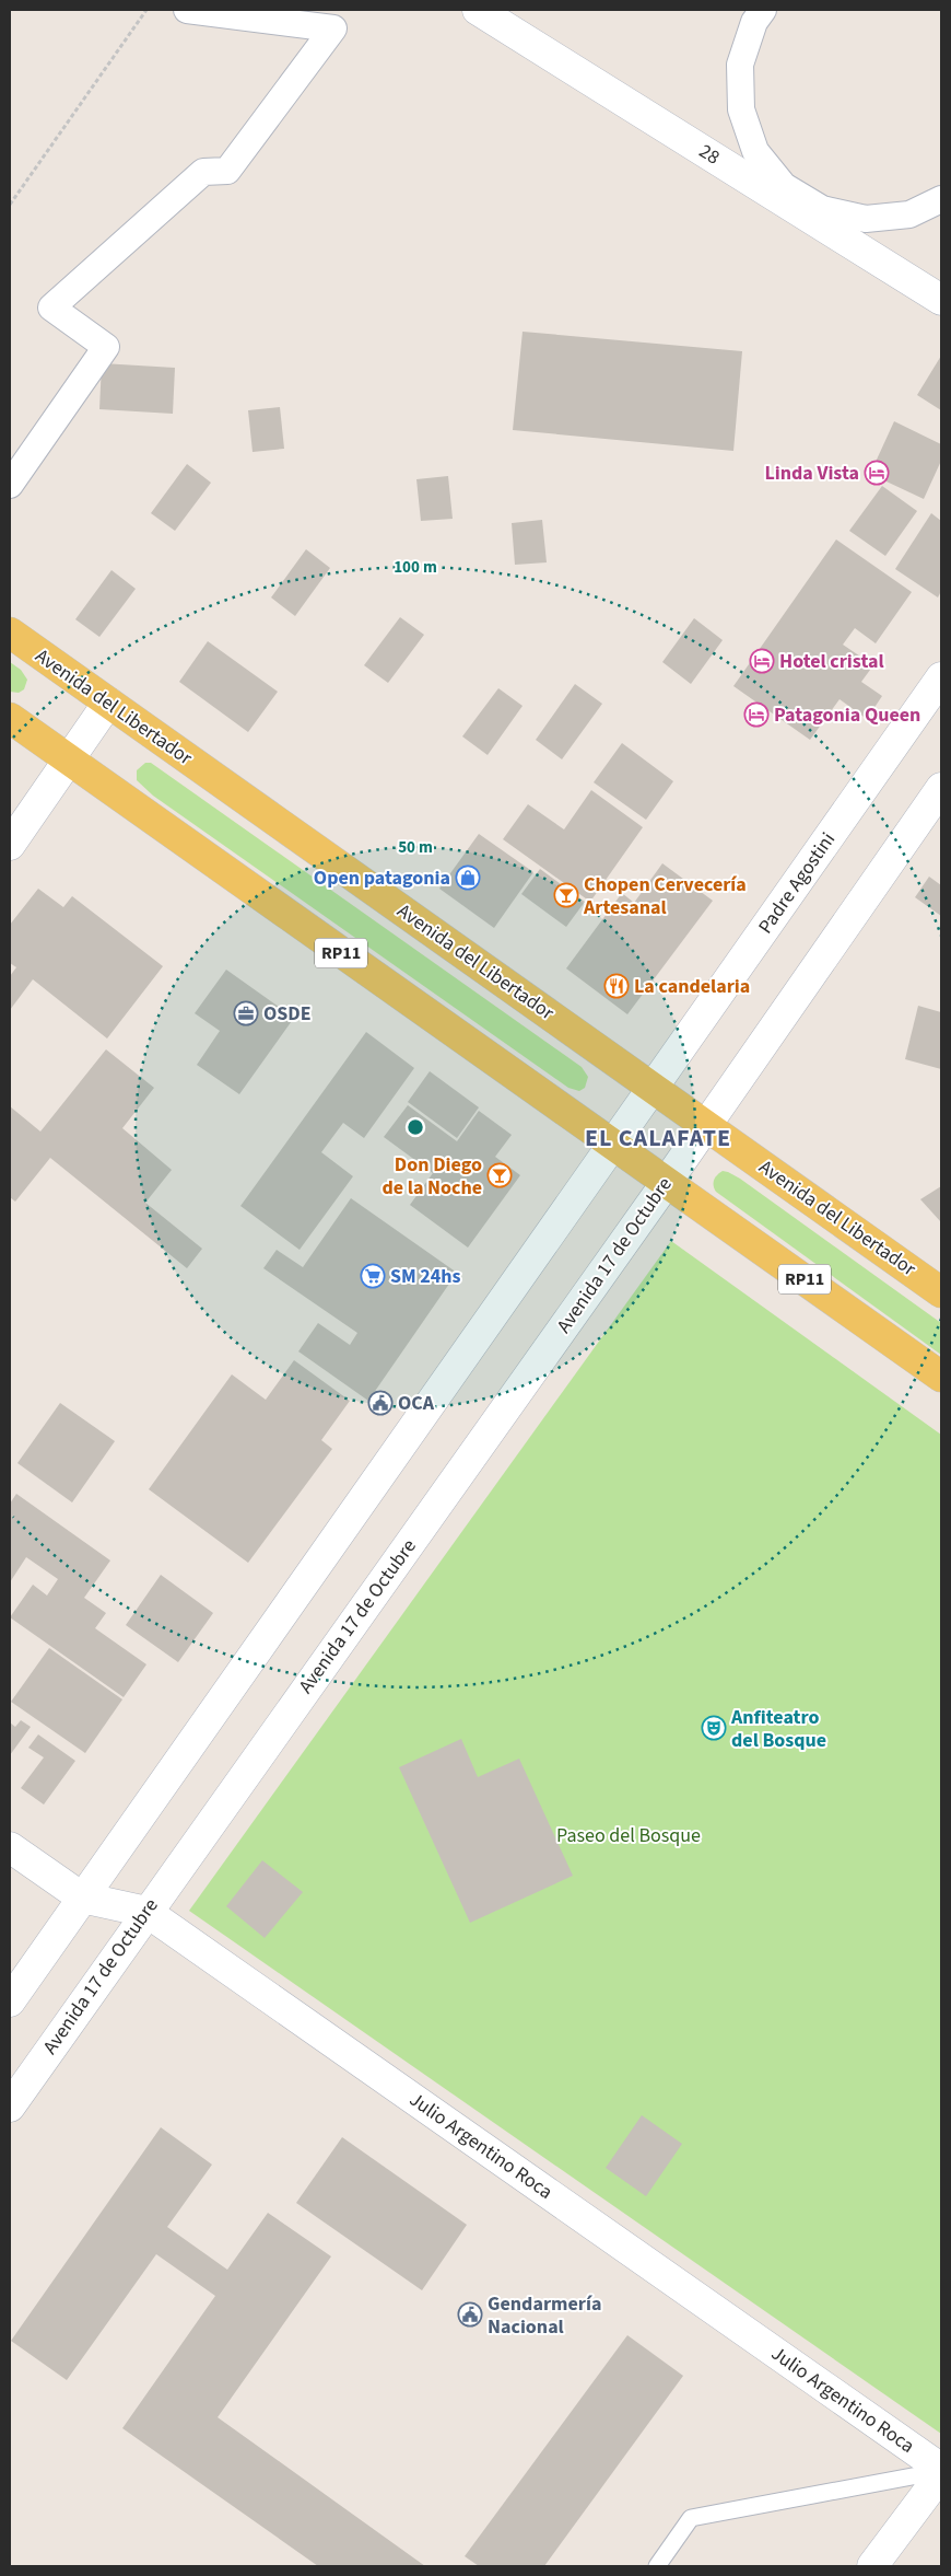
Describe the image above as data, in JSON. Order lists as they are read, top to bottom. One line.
{"streets":{"main road":["28","Avenida del Libertador","Padre Agostini","RP11","Avenida 17 de Octubre","Julio Argentino Roca"]},"crossings":[["Avenida del Libertador","Padre Agostini"],["Avenida del Libertador","Avenida 17 de Octubre"],["RP11","Avenida 17 de Octubre"],["Avenida 17 de Octubre","Julio Argentino Roca"]],"districts":["EL CALAFATE"],"parks":["Paseo del Bosque"],"places":{"hotel":["Linda Vista","Hotel cristal","Patagonia Queen"],"shop":["Open patagonia"],"bar":["Chopen Cervecería Artesanal","Don Diego de la Noche"],"restaurant":["La candelaria"],"office":["OSDE"],"supermarket":["SM 24hs"],"public building":["OCA","Gendarmería Nacional"],"theatre":["Anfiteatro del Bosque"]},"rings":["100 m","50 m"]}
